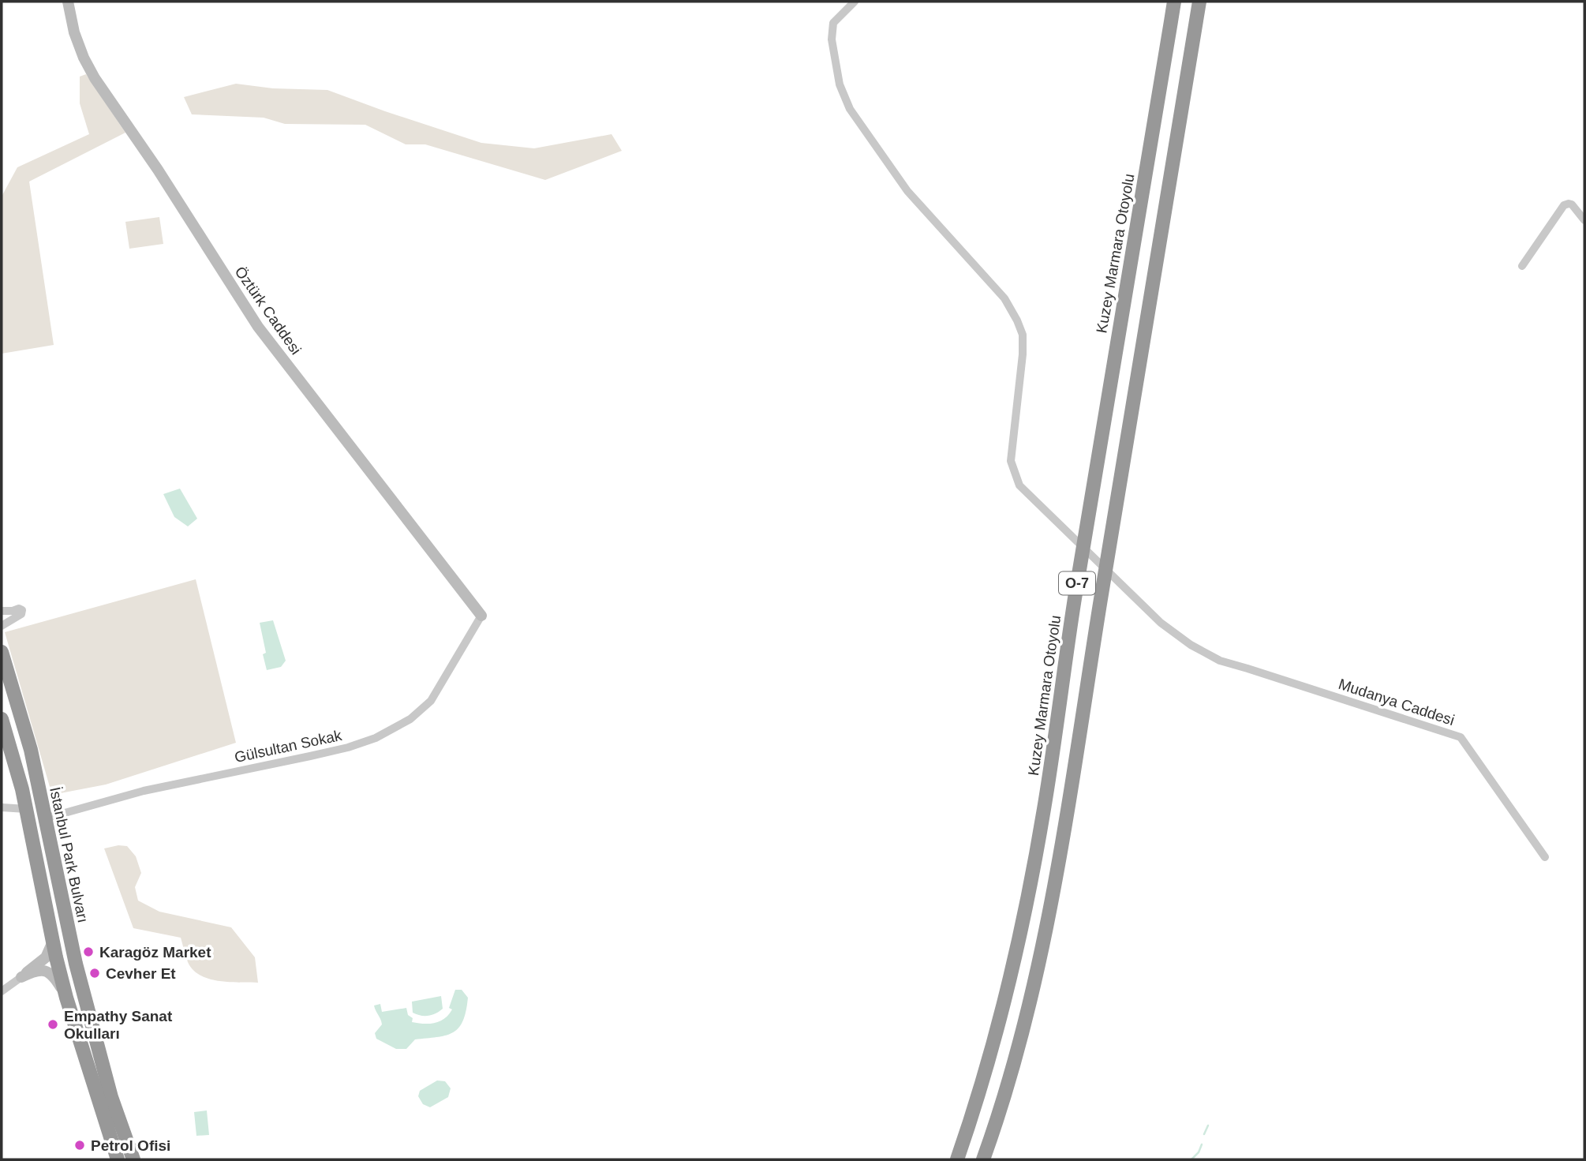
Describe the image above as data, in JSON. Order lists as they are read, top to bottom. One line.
{"streets":{"highway":["Kuzey Marmara Otoyolu","O-7","İstanbul Park Bulvarı"],"street":["Öztürk Caddesi","Mudanya Caddesi","Gülsultan Sokak"]},"crossings":[["Öztürk Caddesi","Gülsultan Sokak"],["Gülsultan Sokak","İstanbul Park Bulvarı"]],"places":["Karagöz Market","Cevher Et","Empathy Sanat Okulları","Petrol Ofisi"]}
